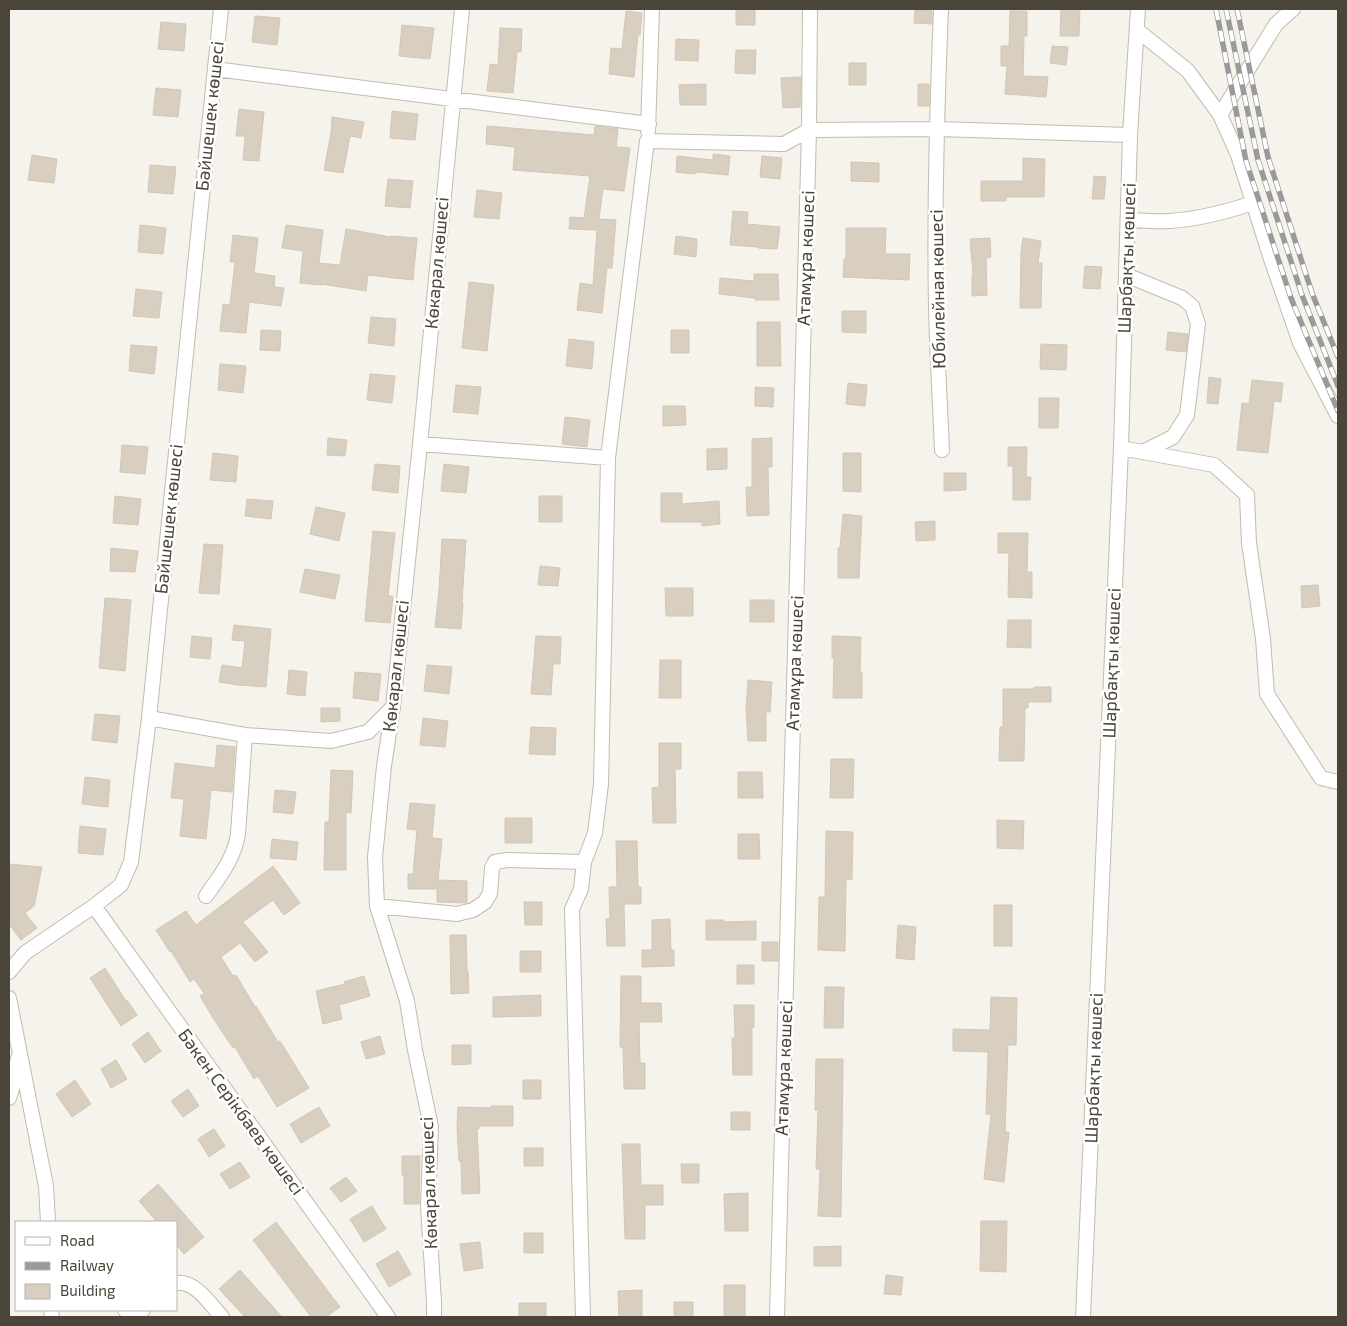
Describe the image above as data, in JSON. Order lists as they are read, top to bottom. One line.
{"streets":{"street":["Бәйшешек көшесі","Атамұра көшесі","Шарбақты көшесі","Көкарал көшесі","Юбилейная көшесі","Бәкен Серікбаев көшесі"]},"crossings":[["Бәйшешек көшесі","Бәкен Серікбаев көшесі"]],"legend":["Road","Railway","Building"]}
